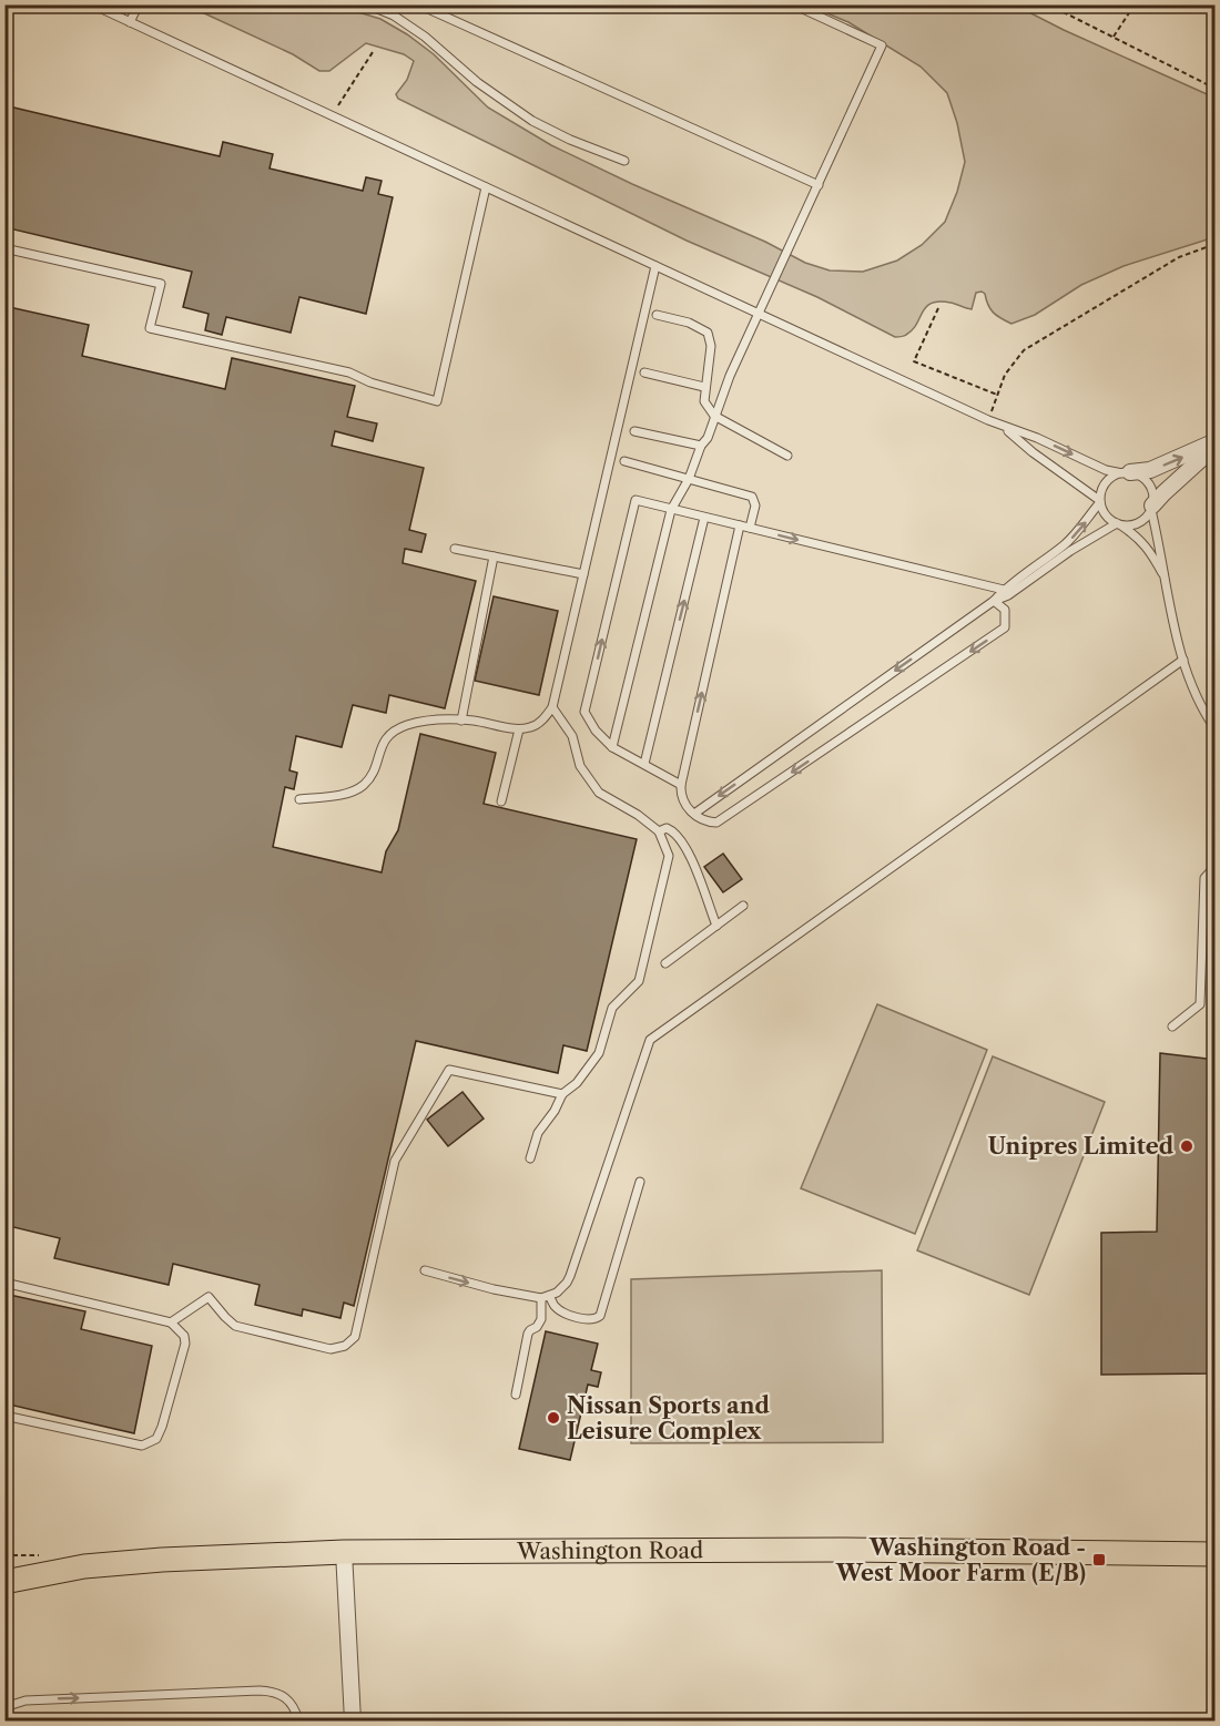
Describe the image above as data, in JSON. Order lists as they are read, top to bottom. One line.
{"streets":{"main road":["Washington Road"]},"places":{"other":["Unipres Limited","Nissan Sports and Leisure Complex"],"transit":["Washington Road - West Moor Farm (E/B)"]}}
